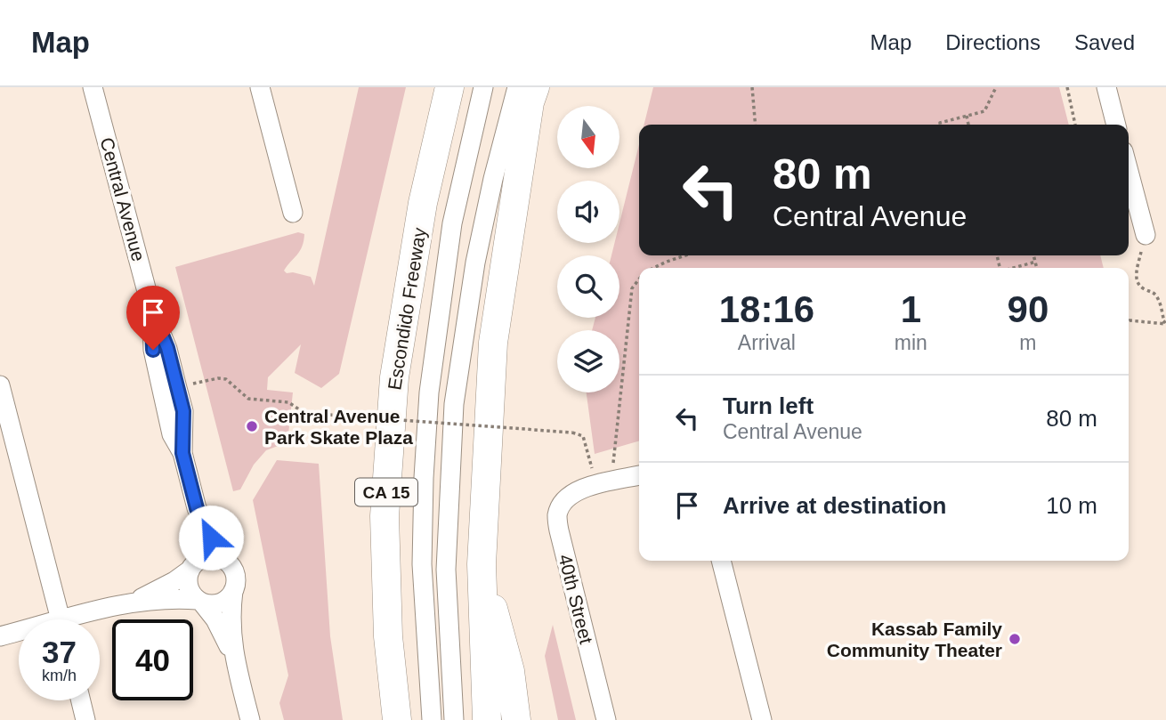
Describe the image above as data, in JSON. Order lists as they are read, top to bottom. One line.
{"streets":{"highway":["Escondido Freeway","CA 15"],"street":["Central Avenue","40th Street"]},"places":["Central Avenue Park Skate Plaza","Kassab Family Community Theater"],"north":"bottom","page":{"header":"Map","nav":["Map","Directions","Saved"],"turn":["80 m","Central Avenue"],"eta":["18:16","Arrival","1","min","90","m"],"list":[{"name":"Turn left","note":"Central Avenue","value":"80 m"},{"name":"Arrive at destination","value":"10 m"}],"speed":"37 km/h","limit":"40"}}
